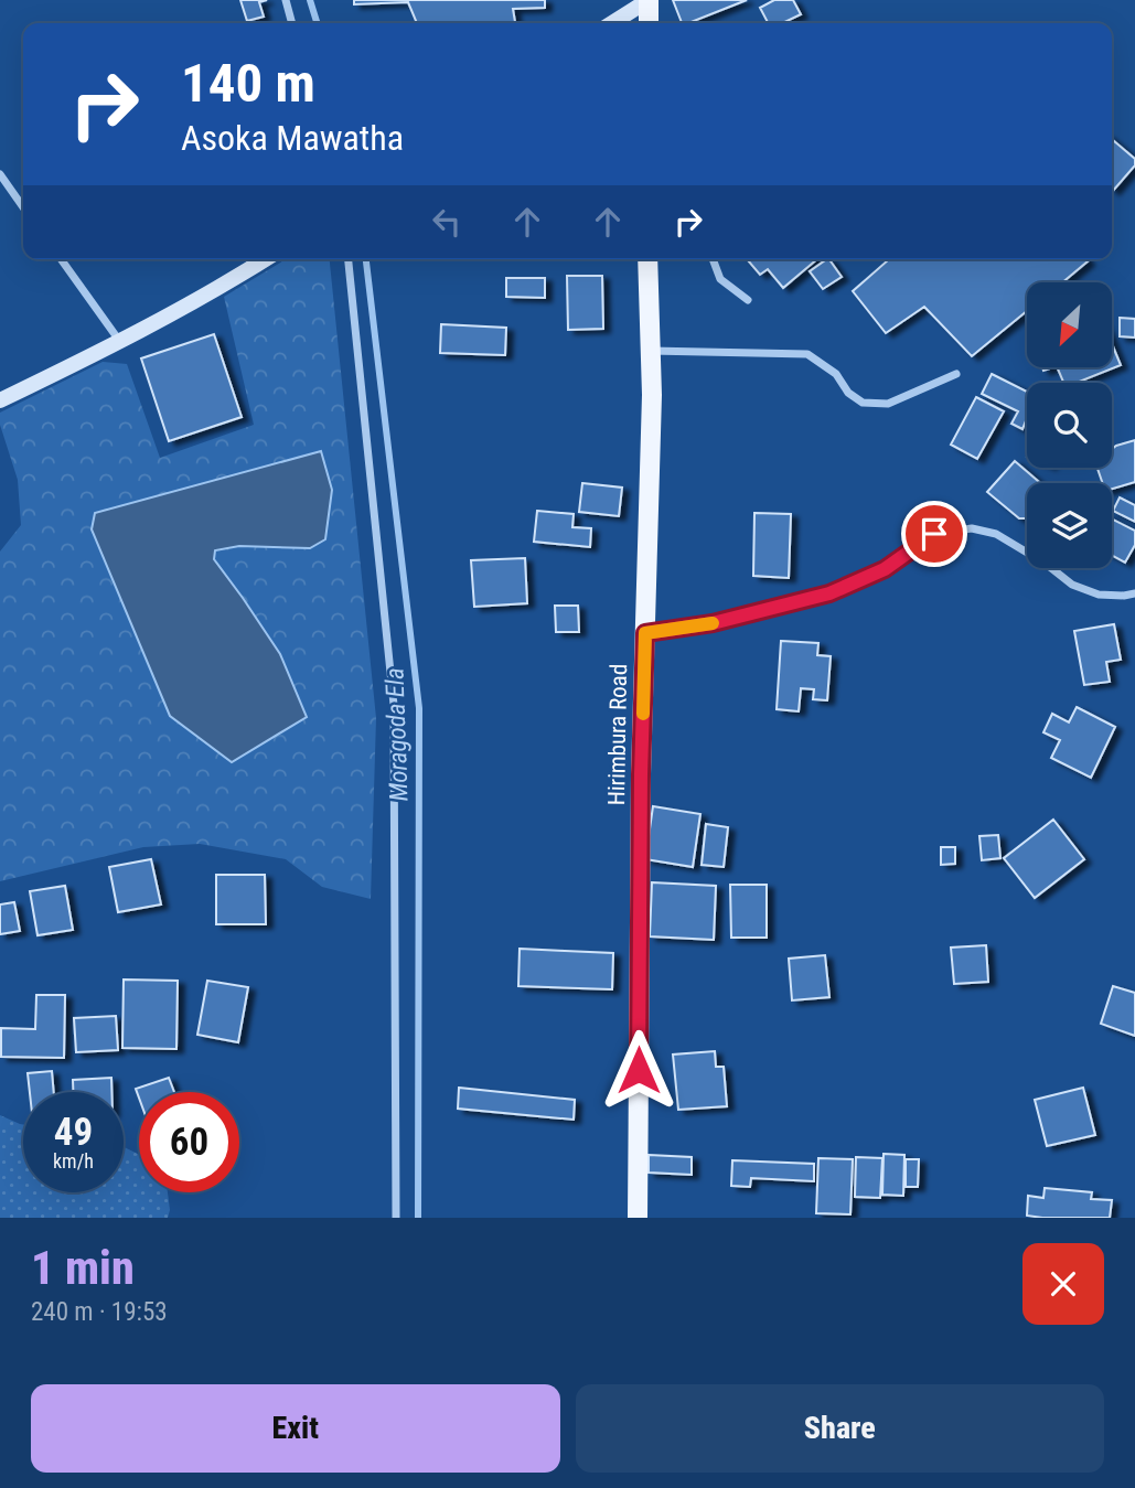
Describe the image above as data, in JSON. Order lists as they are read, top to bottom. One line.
{"streets":{"main road":["Hirimbura Road"]},"water":["Moragoda Ela"],"north":"bottom left","page":{"turn":["140 m","Asoka Mawatha"],"speed":"49 km/h","limit":"60","heading":["1 min","240 m · 19:53"],"buttons":["Exit","Share"]}}
